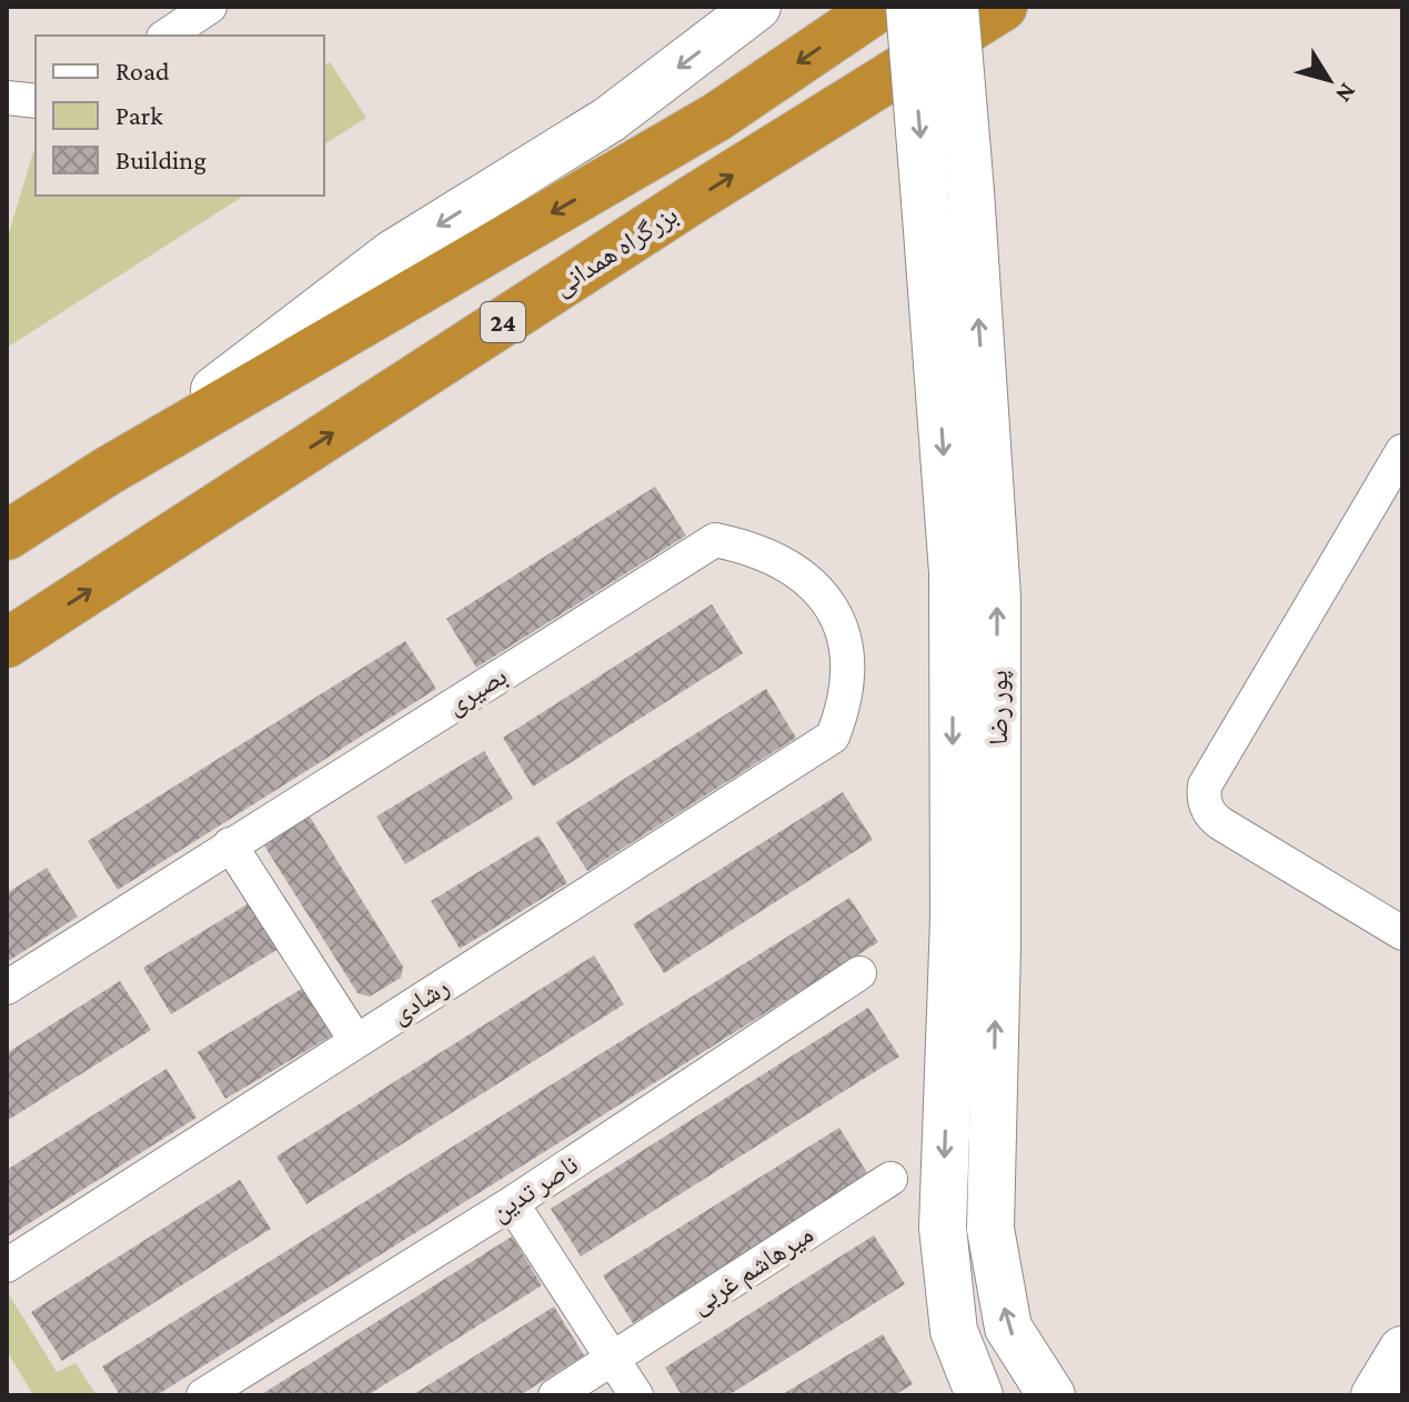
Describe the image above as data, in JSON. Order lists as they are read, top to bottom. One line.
{"streets":{"highway":["بزرگراه همدانی","24"],"street":["بصیری","پور رضا","رشادی","ناصر تدین","میرهاشم غربی"]},"crossings":[["بصیری","رشادی"]],"legend":["Road","Park","Building"],"north":"bottom right"}
